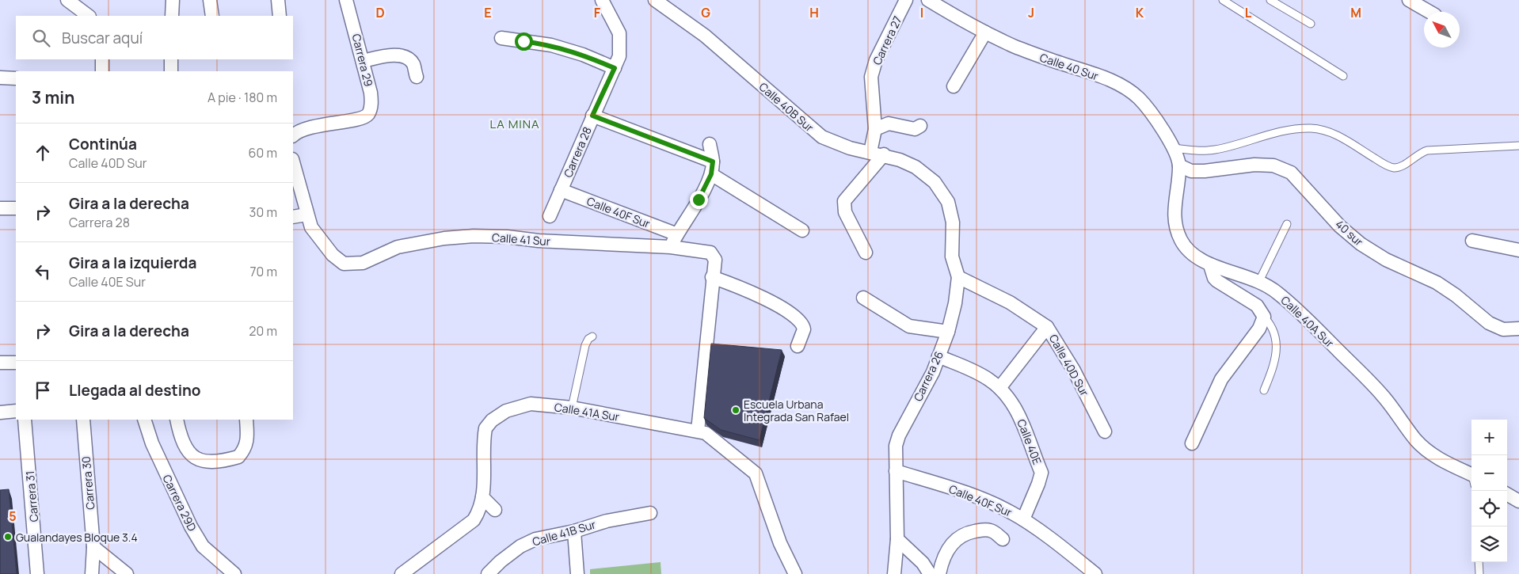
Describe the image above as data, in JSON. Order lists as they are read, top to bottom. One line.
{"streets":{"street":["Carrera 27","Carrera 29","Calle 40 Sur","Calle 40B Sur","Carrera 28","Calle 40F Sur","40 sur","Calle 41 Sur","Calle 40A Sur","Calle 40D Sur","Carrera 26","Calle 41A Sur","Calle 40E","Carrera 30","Carrera 31","Carrera 29D","Calle 41B Sur"]},"crossings":[["Carrera 27","Calle 40B Sur"],["Calle 40 Sur","40 sur"],["Calle 40 Sur","Calle 40A Sur"],["Calle 40B Sur","Carrera 26"],["Carrera 28","Calle 40F Sur"],["Calle 40F Sur","Carrera 26"],["Calle 40F Sur","Calle 40E"],["40 sur","Calle 40A Sur"],["Calle 40D Sur","Carrera 26"],["Carrera 26","Calle 40E"]],"districts":["LA MINA"],"places":["Escuela Urbana Integrada San Rafael","Gualandayes Bloque 3.4"],"north":"top left","page":{"search":"Buscar aquí","heading":["3 min","A pie · 180 m"],"list":[["Continúa","Calle 40D Sur","60 m"],["Gira a la derecha","Carrera 28","30 m"],["Gira a la izquierda","Calle 40E Sur","70 m"],["Gira a la derecha","20 m"],"Llegada al destino"],"map_buttons":["+","−"]},"grid":{"columns":["D","E","F","G","H","I","J","K","L","M"],"rows":["5"]}}
